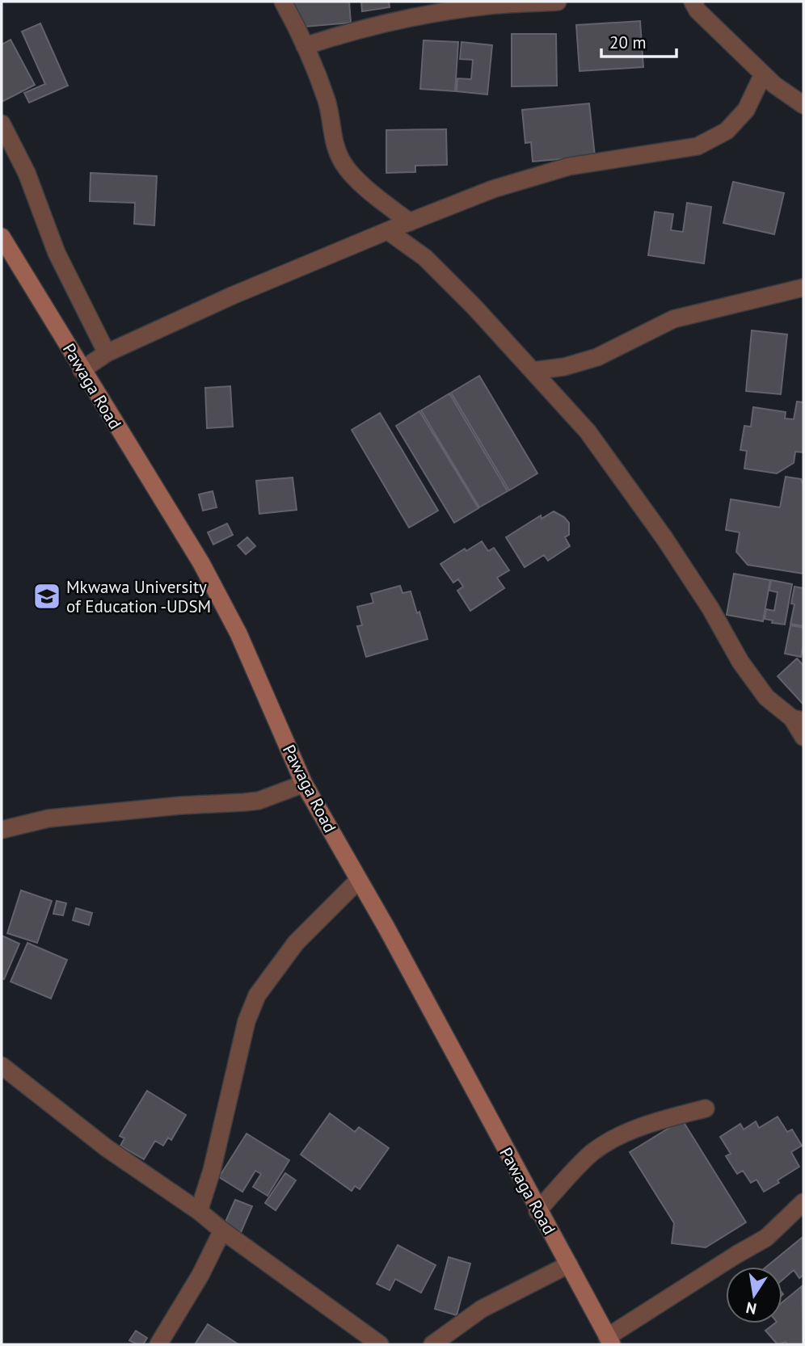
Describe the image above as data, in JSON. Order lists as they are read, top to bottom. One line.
{"streets":{"main road":["Pawaga Road"]},"places":{"school or university":["Mkwawa University of Education -UDSM"]},"scale_bar":"20 m","north":"bottom"}
